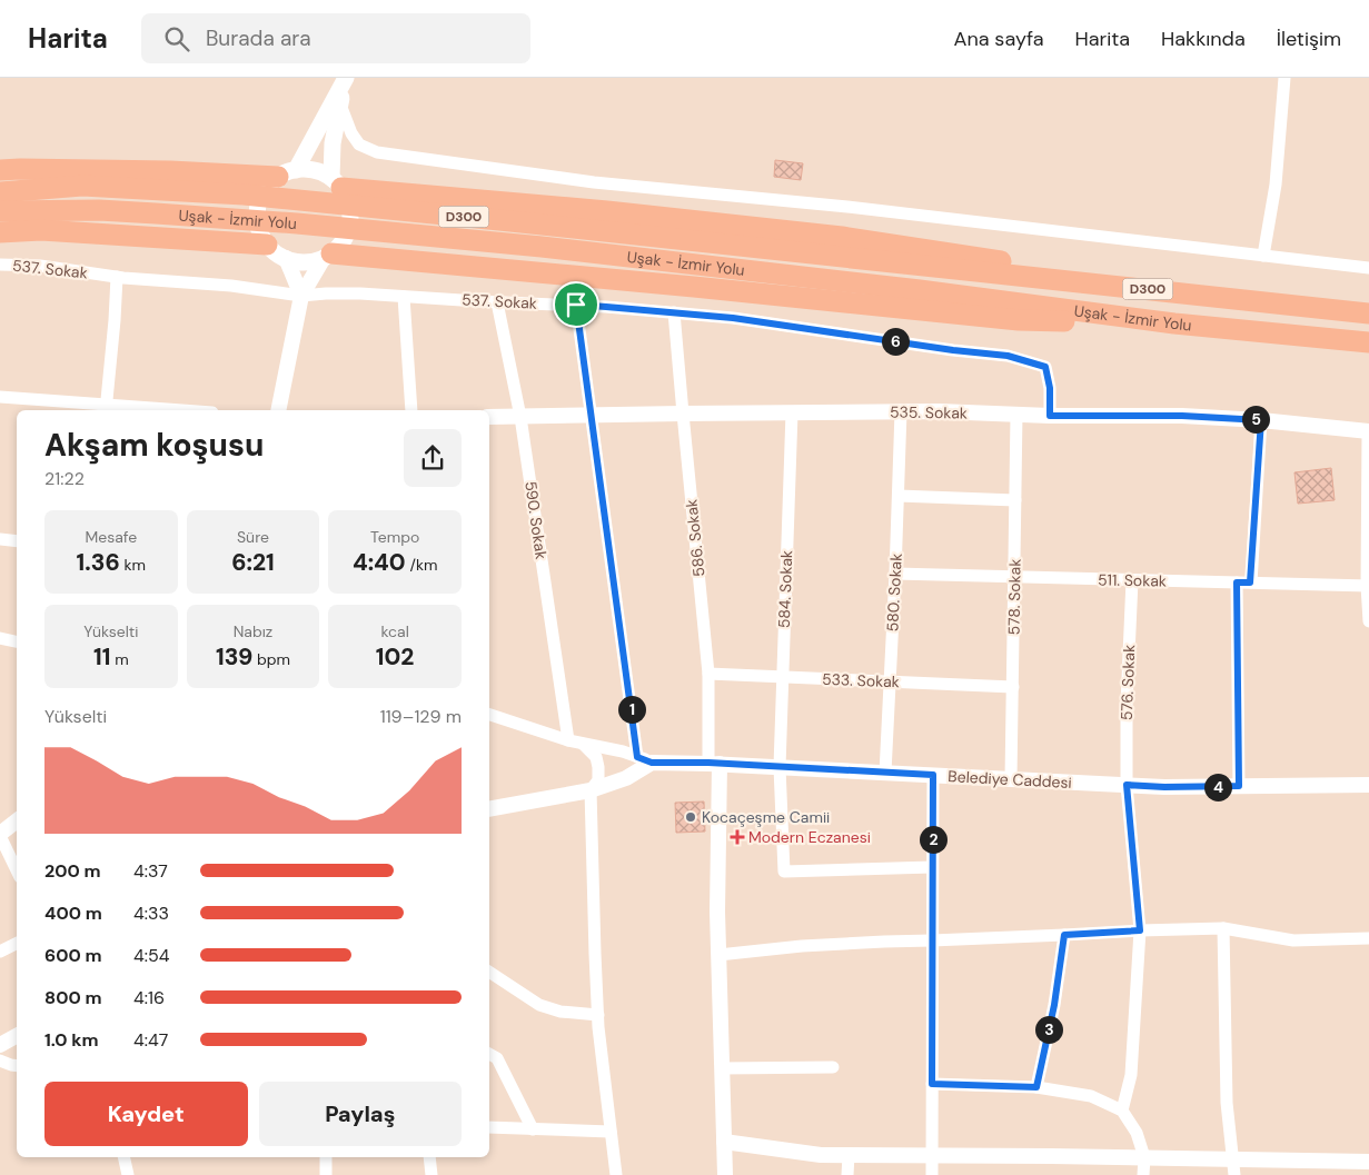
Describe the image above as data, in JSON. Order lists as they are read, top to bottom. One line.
{"streets":{"highway":["D300","Uşak - İzmir Yolu"],"street":["537. Sokak","535. Sokak","590. Sokak","586. Sokak","511. Sokak","584. Sokak","580. Sokak","578. Sokak","533. Sokak","576. Sokak","Belediye Caddesi"]},"crossings":[["537. Sokak","535. Sokak"],["537. Sokak","590. Sokak"],["537. Sokak","586. Sokak"],["535. Sokak","590. Sokak"],["535. Sokak","586. Sokak"],["535. Sokak","584. Sokak"],["535. Sokak","580. Sokak"],["535. Sokak","578. Sokak"],["586. Sokak","533. Sokak"],["586. Sokak","Belediye Caddesi"],["511. Sokak","580. Sokak"],["511. Sokak","578. Sokak"],["511. Sokak","576. Sokak"],["584. Sokak","533. Sokak"],["584. Sokak","Belediye Caddesi"],["580. Sokak","533. Sokak"],["580. Sokak","Belediye Caddesi"],["578. Sokak","533. Sokak"],["578. Sokak","Belediye Caddesi"],["576. Sokak","Belediye Caddesi"]],"places":{"other":["Kocaçeşme Camii"],"health":["Modern Eczanesi"]},"page":{"header":"Harita","search":"Burada ara","nav":["Ana sayfa","Harita","Hakkında","İletişim"],"pins":["6","5","1","4","2","3"],"heading":["Akşam koşusu","21:22"],"stats":[["Mesafe","1.36 km"],["Süre","6:21"],["Tempo","4:40 /km"],["Yükselti","11 m"],["Nabız","139 bpm"],["kcal","102"]],"chart":["Yükselti","119–129 m"],"list":[{"name":"200 m","note":"4:37"},{"name":"400 m","note":"4:33"},{"name":"600 m","note":"4:54"},{"name":"800 m","note":"4:16"},{"name":"1.0 km","note":"4:47"}],"buttons":["Kaydet","Paylaş"]}}
